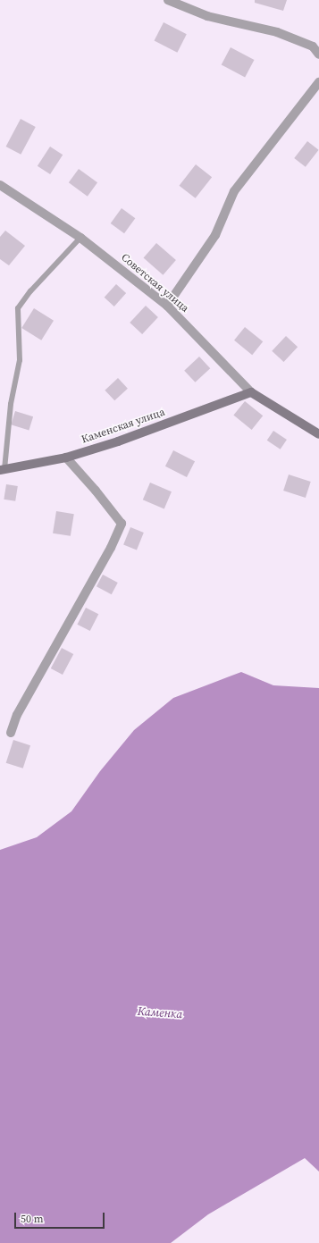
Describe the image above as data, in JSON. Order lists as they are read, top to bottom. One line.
{"streets":{"street":["Советская улица","Каменская улица"]},"crossings":[["Советская улица","Каменская улица"]],"water":["Каменка"],"scale_bar":"50 m"}
